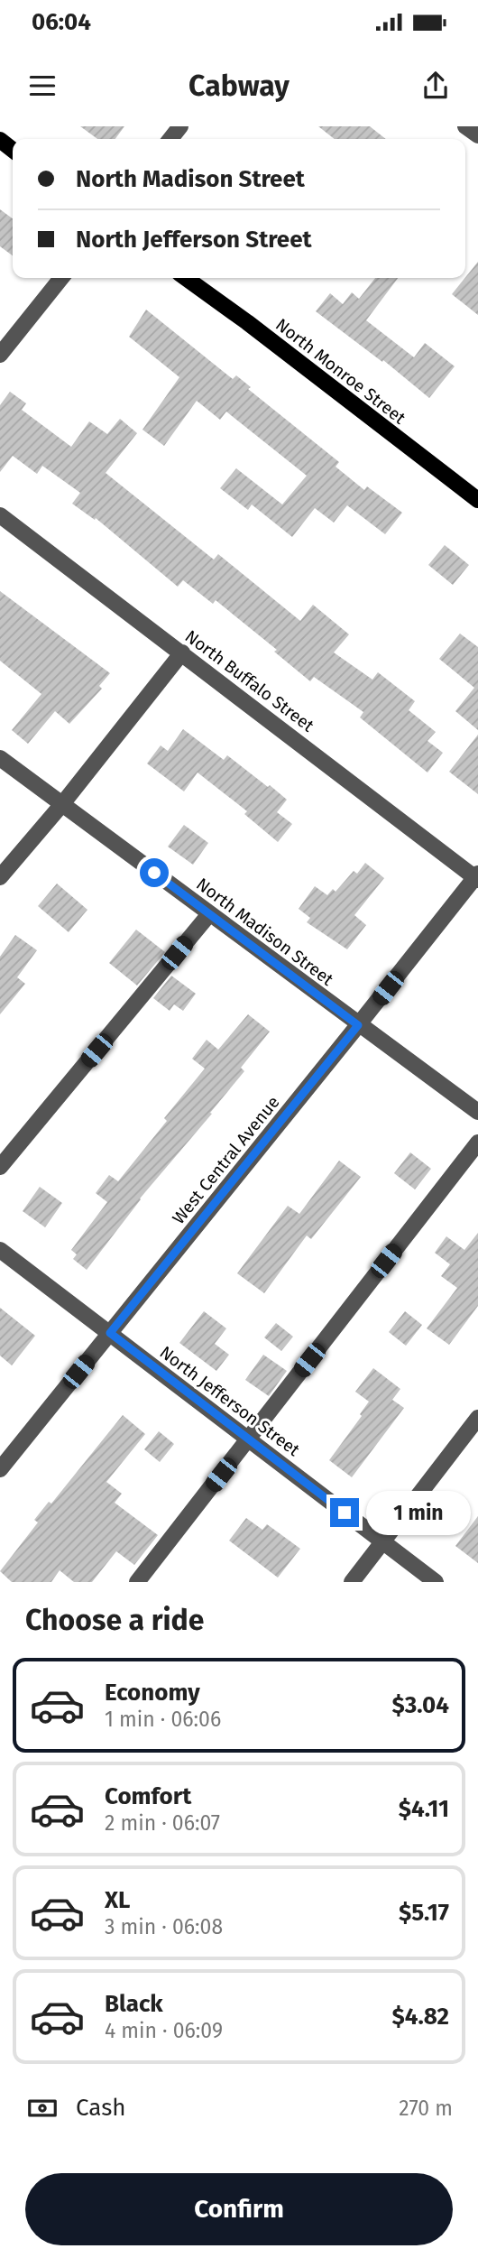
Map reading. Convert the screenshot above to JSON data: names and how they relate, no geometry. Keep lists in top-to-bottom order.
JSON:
{
  "streets": {
    "main road": ["North Monroe Street"],
    "street": [
      "North Buffalo Street",
      "North Madison Street",
      "West Central Avenue",
      "North Jefferson Street"
    ]
  },
  "crossings": [
    ["North Buffalo Street", "West Central Avenue"],
    ["North Madison Street", "West Central Avenue"],
    ["West Central Avenue", "North Jefferson Street"]
  ],
  "page": {
    "status": "06:04",
    "header": "Cabway",
    "banner": ["North Madison Street", "North Jefferson Street"],
    "bubble": "1 min",
    "heading": "Choose a ride",
    "list": [
      {
        "name": "Economy",
        "note": "1 min · 06:06",
        "value": "$3.04"
      },
      {
        "name": "Comfort",
        "note": "2 min · 06:07",
        "value": "$4.11"
      },
      {
        "name": "XL",
        "note": "3 min · 06:08",
        "value": "$5.17"
      },
      {
        "name": "Black",
        "note": "4 min · 06:09",
        "value": "$4.82"
      }
    ],
    "pay": ["Cash", "270 m"],
    "buttons": "Confirm"
  }
}
